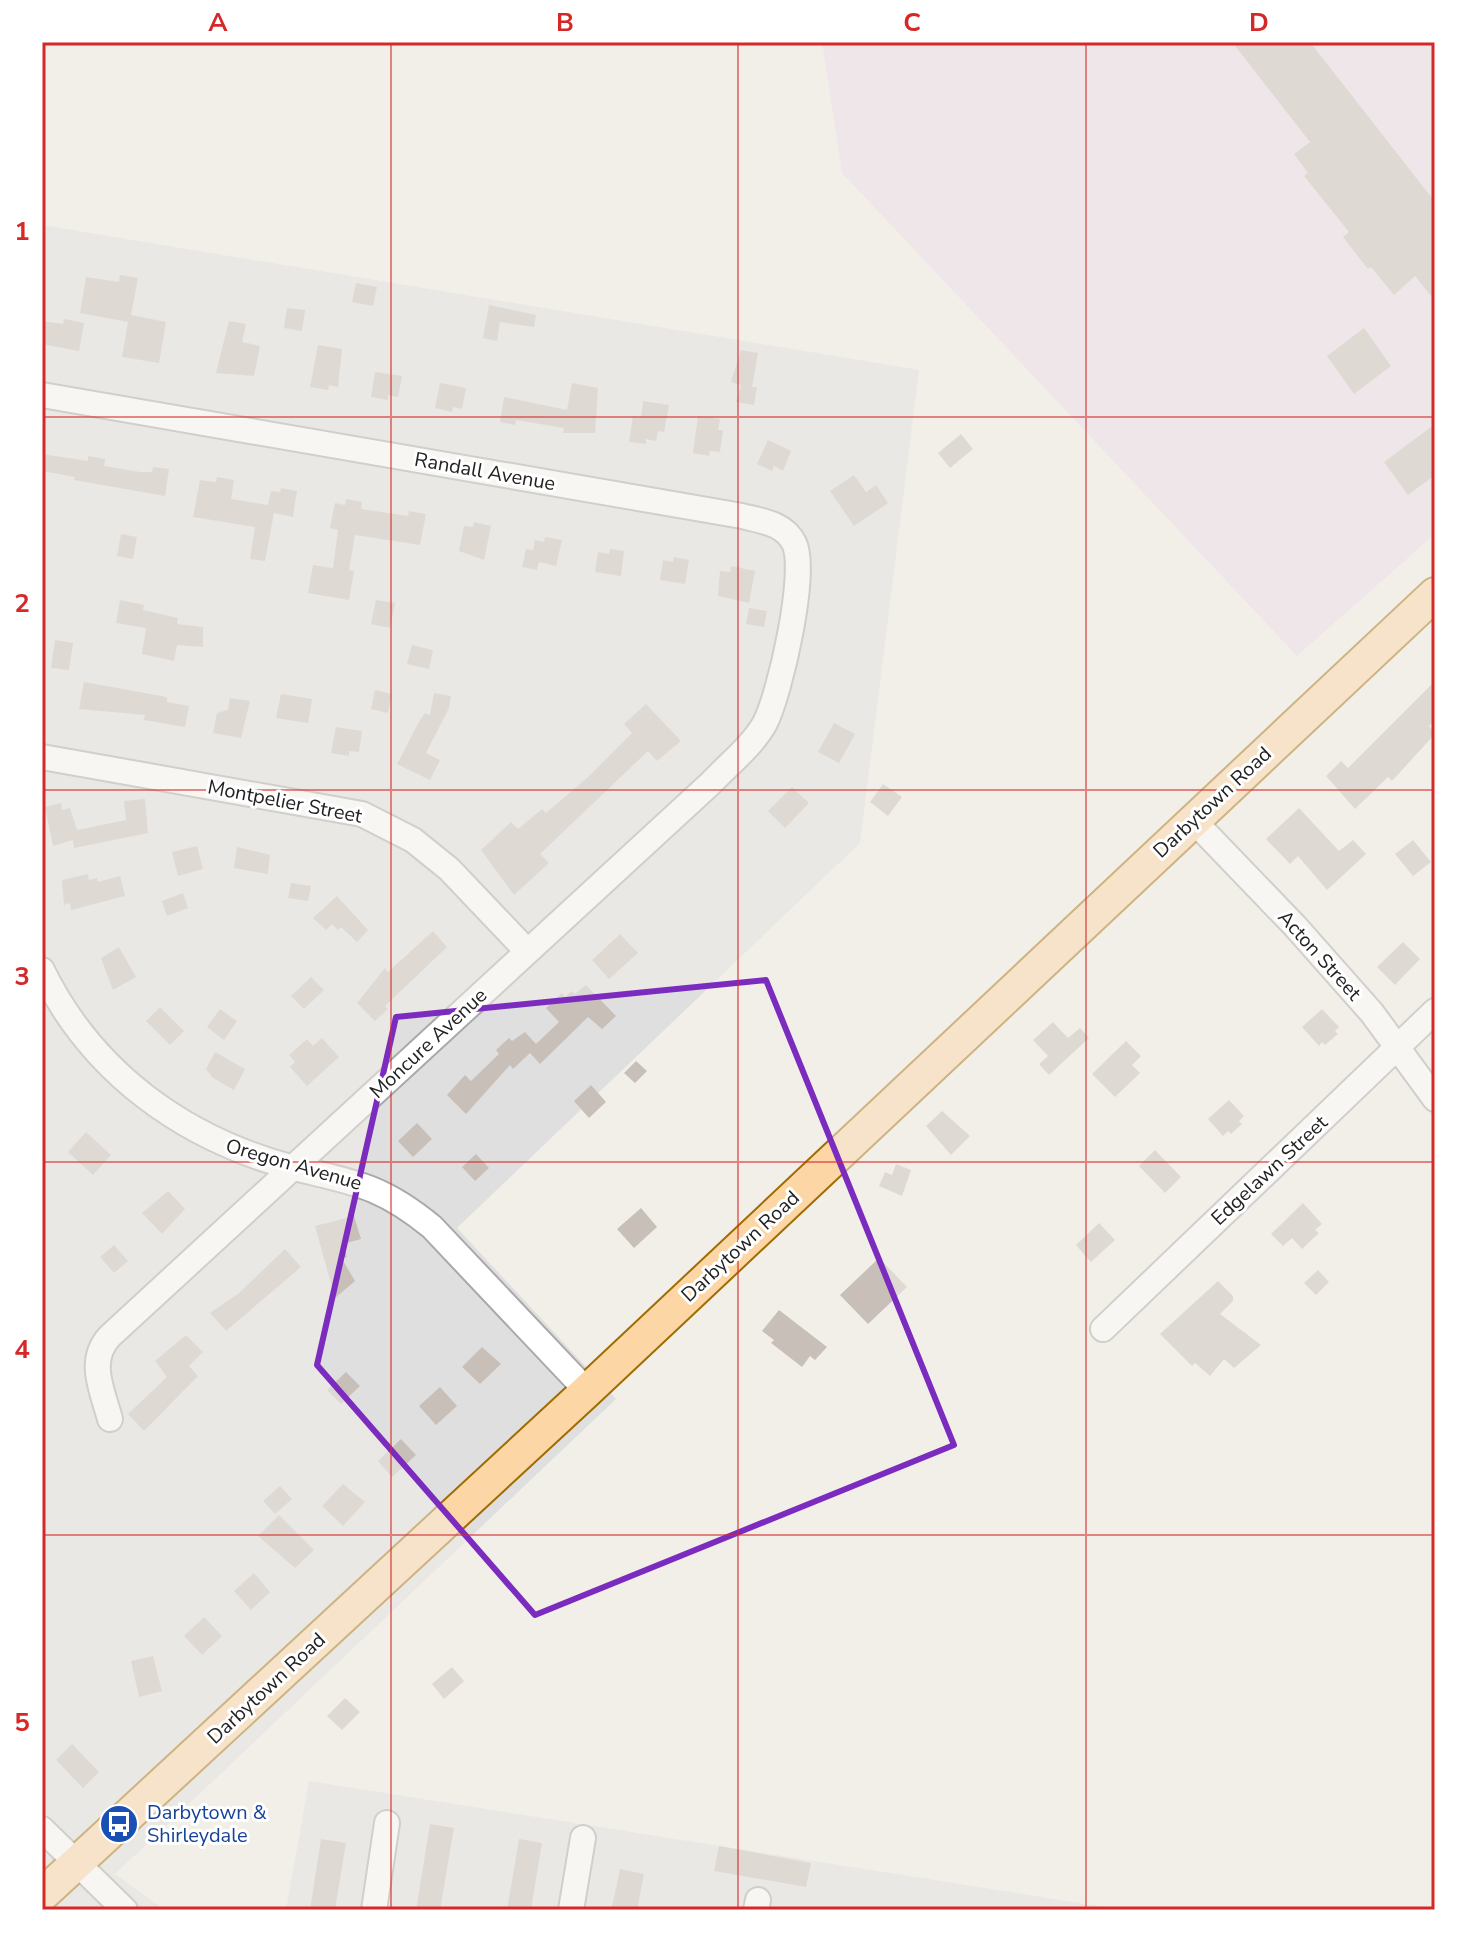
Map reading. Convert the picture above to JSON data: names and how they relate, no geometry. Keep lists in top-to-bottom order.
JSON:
{
  "streets": {
    "main road": ["Darbytown Road"],
    "street": [
      "Randall Avenue",
      "Montpelier Street",
      "Acton Street",
      "Moncure Avenue",
      "Oregon Avenue",
      "Edgelawn Street"
    ]
  },
  "crossings": [
    ["Randall Avenue", "Moncure Avenue"],
    ["Montpelier Street", "Moncure Avenue"],
    ["Darbytown Road", "Acton Street"],
    ["Darbytown Road", "Oregon Avenue"],
    ["Acton Street", "Edgelawn Street"],
    ["Moncure Avenue", "Oregon Avenue"]
  ],
  "places": {
    "bus stop": ["Darbytown & Shirleydale"]
  },
  "grid": {
    "columns": [
      "A",
      "B",
      "C",
      "D"
    ],
    "rows": [
      "1",
      "2",
      "3",
      "4",
      "5"
    ]
  }
}
